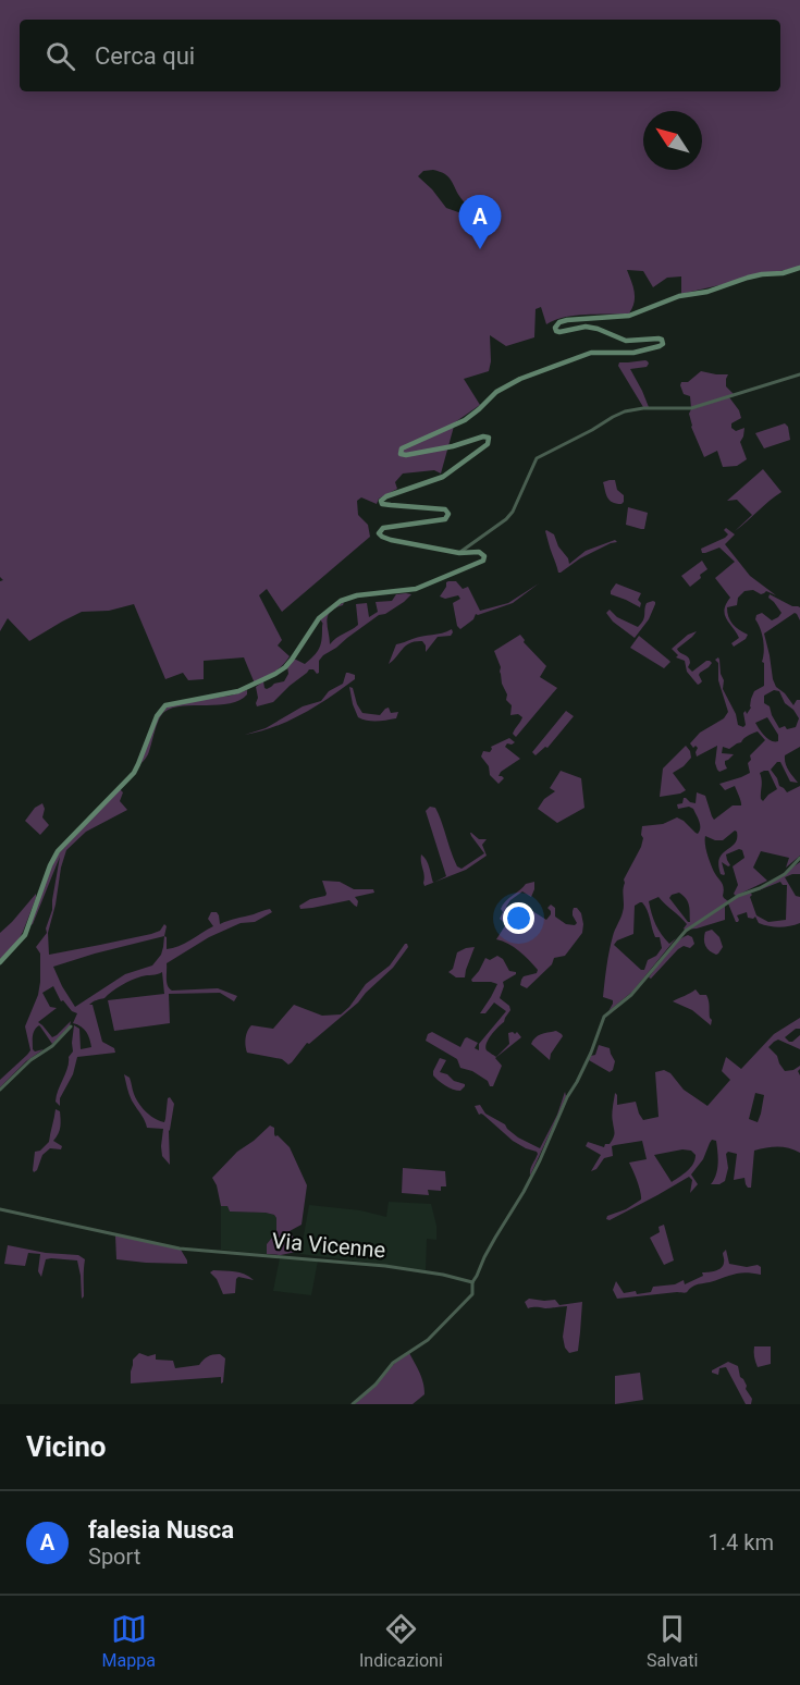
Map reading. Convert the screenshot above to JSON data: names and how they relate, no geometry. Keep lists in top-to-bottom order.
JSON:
{
  "streets": {
    "street": ["Via Vicenne"]
  },
  "north": "top left",
  "page": {
    "search": "Cerca qui",
    "pins": "A",
    "heading": "Vicino",
    "list": [
      {
        "mark": "A",
        "name": "falesia Nusca",
        "note": "Sport",
        "value": "1.4 km"
      }
    ],
    "nav": ["Mappa", "Indicazioni", "Salvati"]
  }
}
